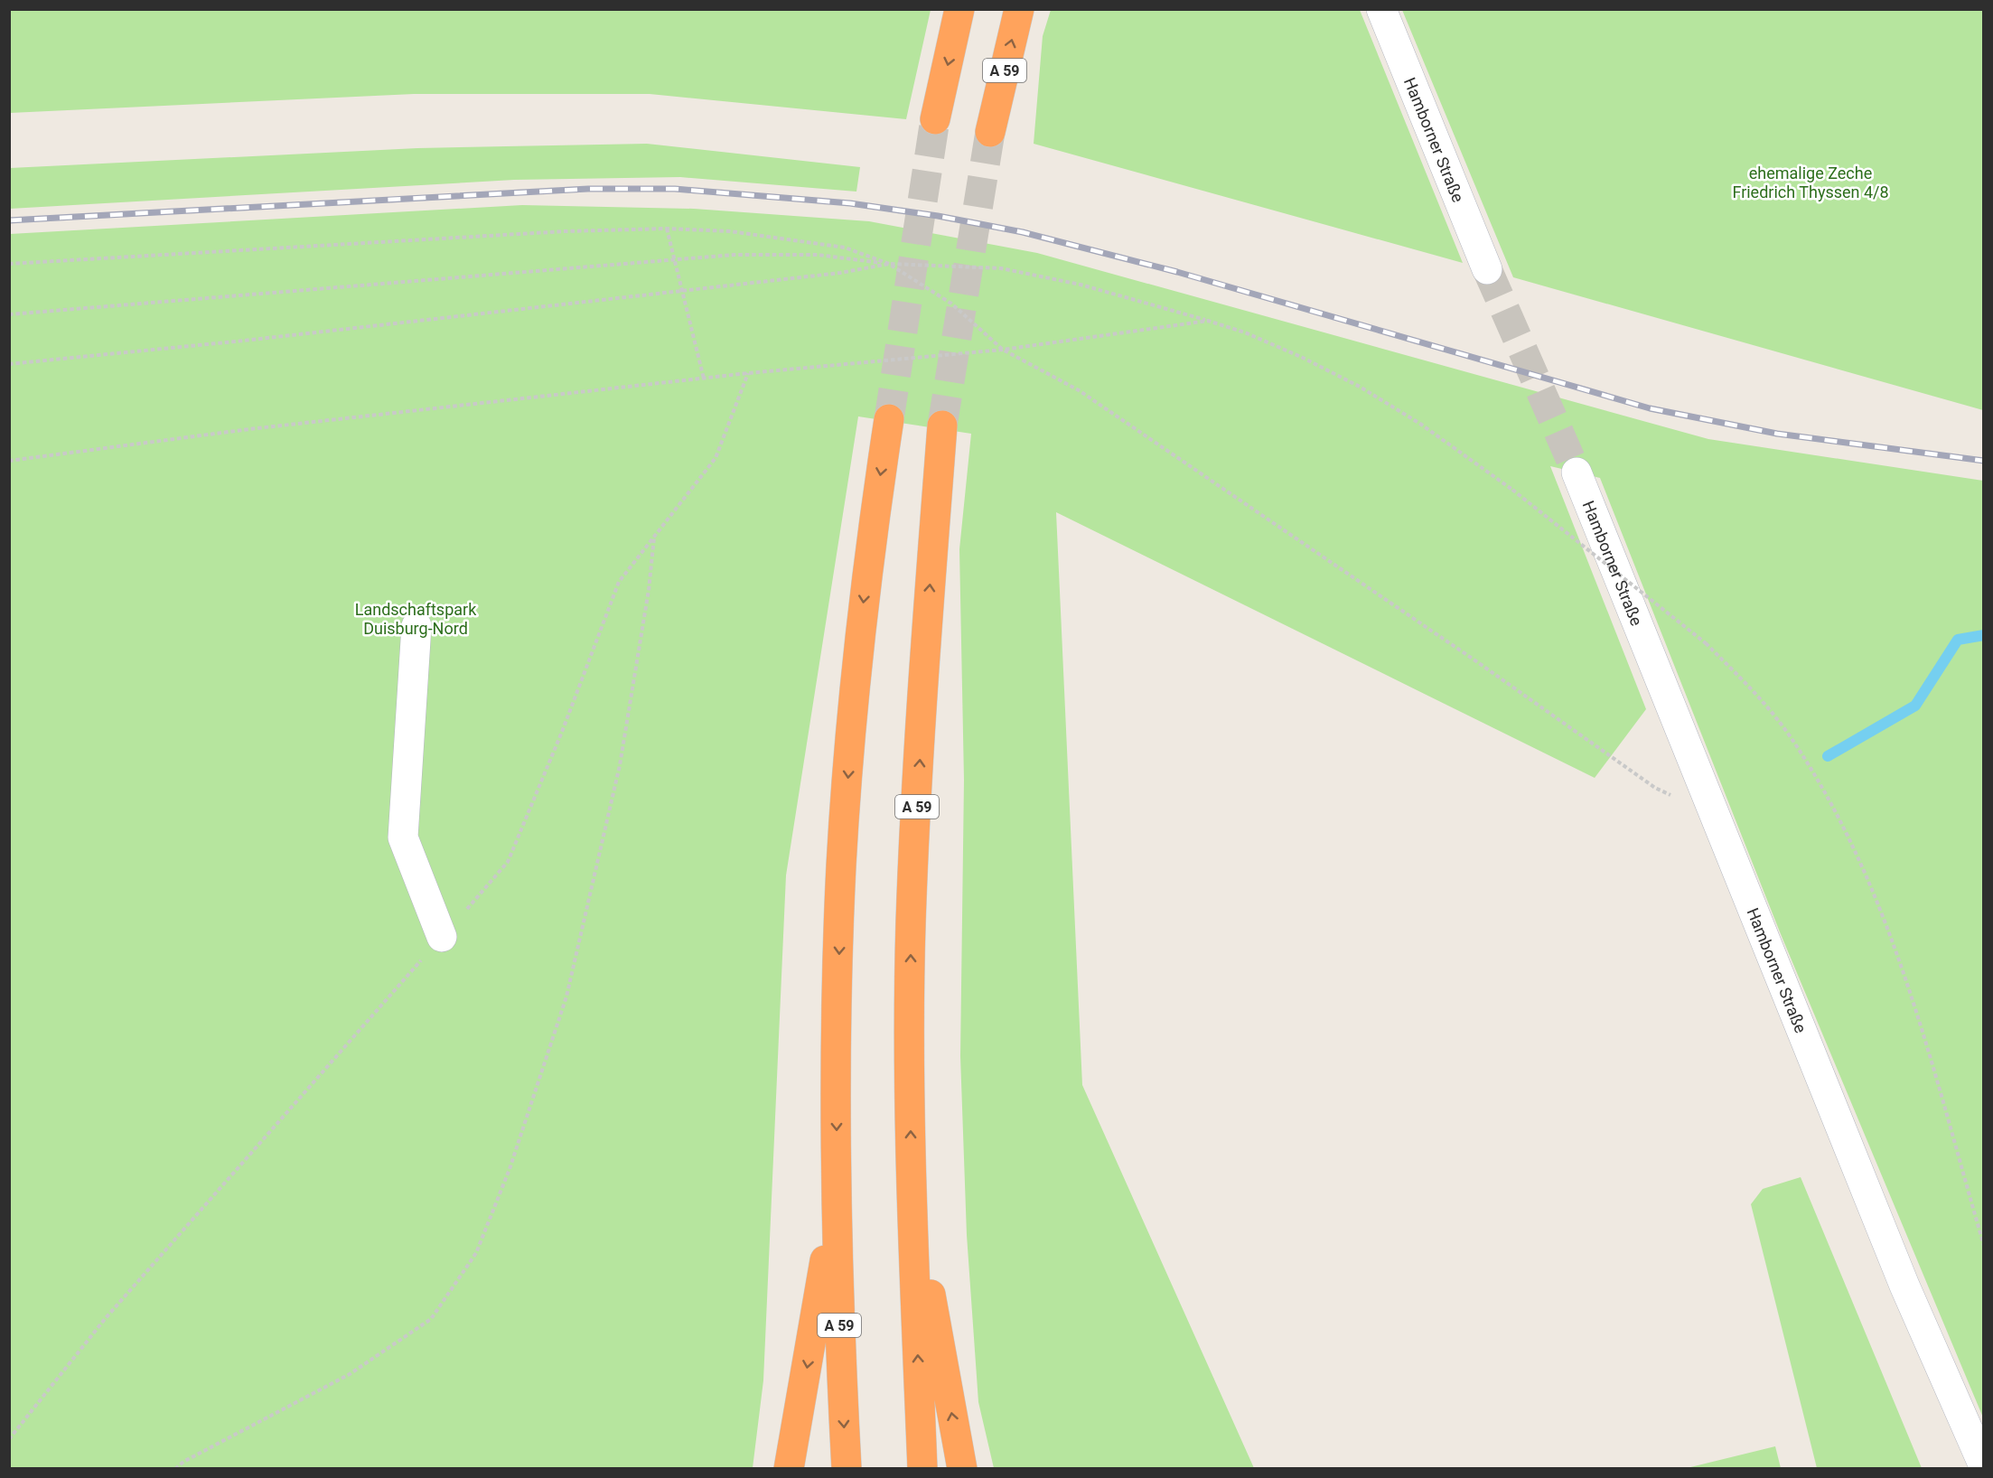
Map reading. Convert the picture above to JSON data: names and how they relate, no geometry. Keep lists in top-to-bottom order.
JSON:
{
  "streets": {
    "highway": ["A 59"],
    "street": ["Hamborner Straße"]
  },
  "parks": ["ehemalige Zeche Friedrich Thyssen 4/8", "Landschaftspark Duisburg-Nord"]
}
